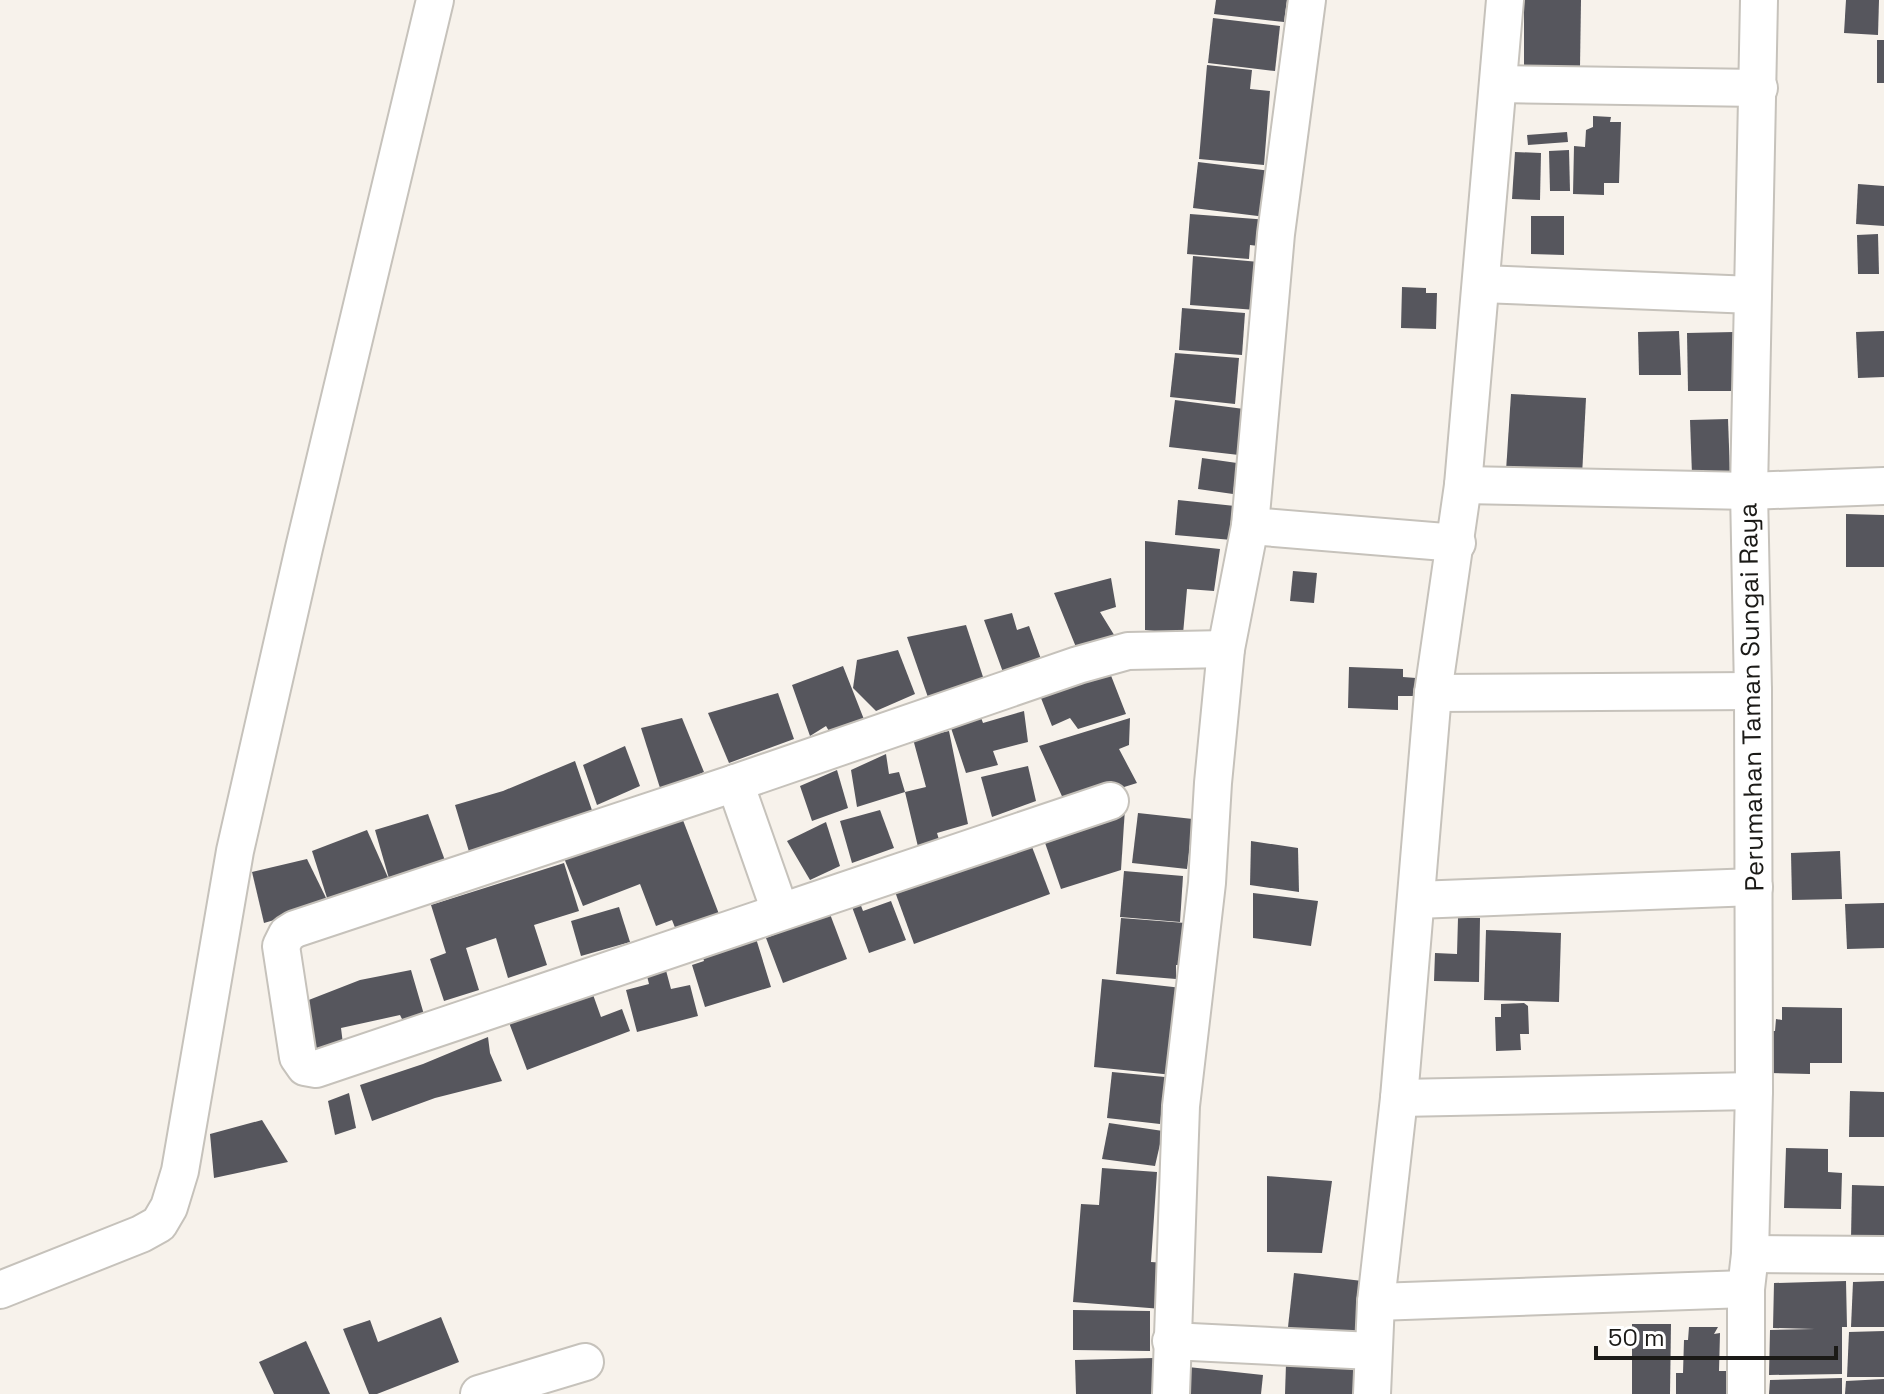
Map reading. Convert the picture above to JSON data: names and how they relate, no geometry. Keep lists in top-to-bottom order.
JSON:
{
  "streets": {
    "street": ["Perumahan Taman Sungai Raya"]
  },
  "scale_bar": "50 m"
}
